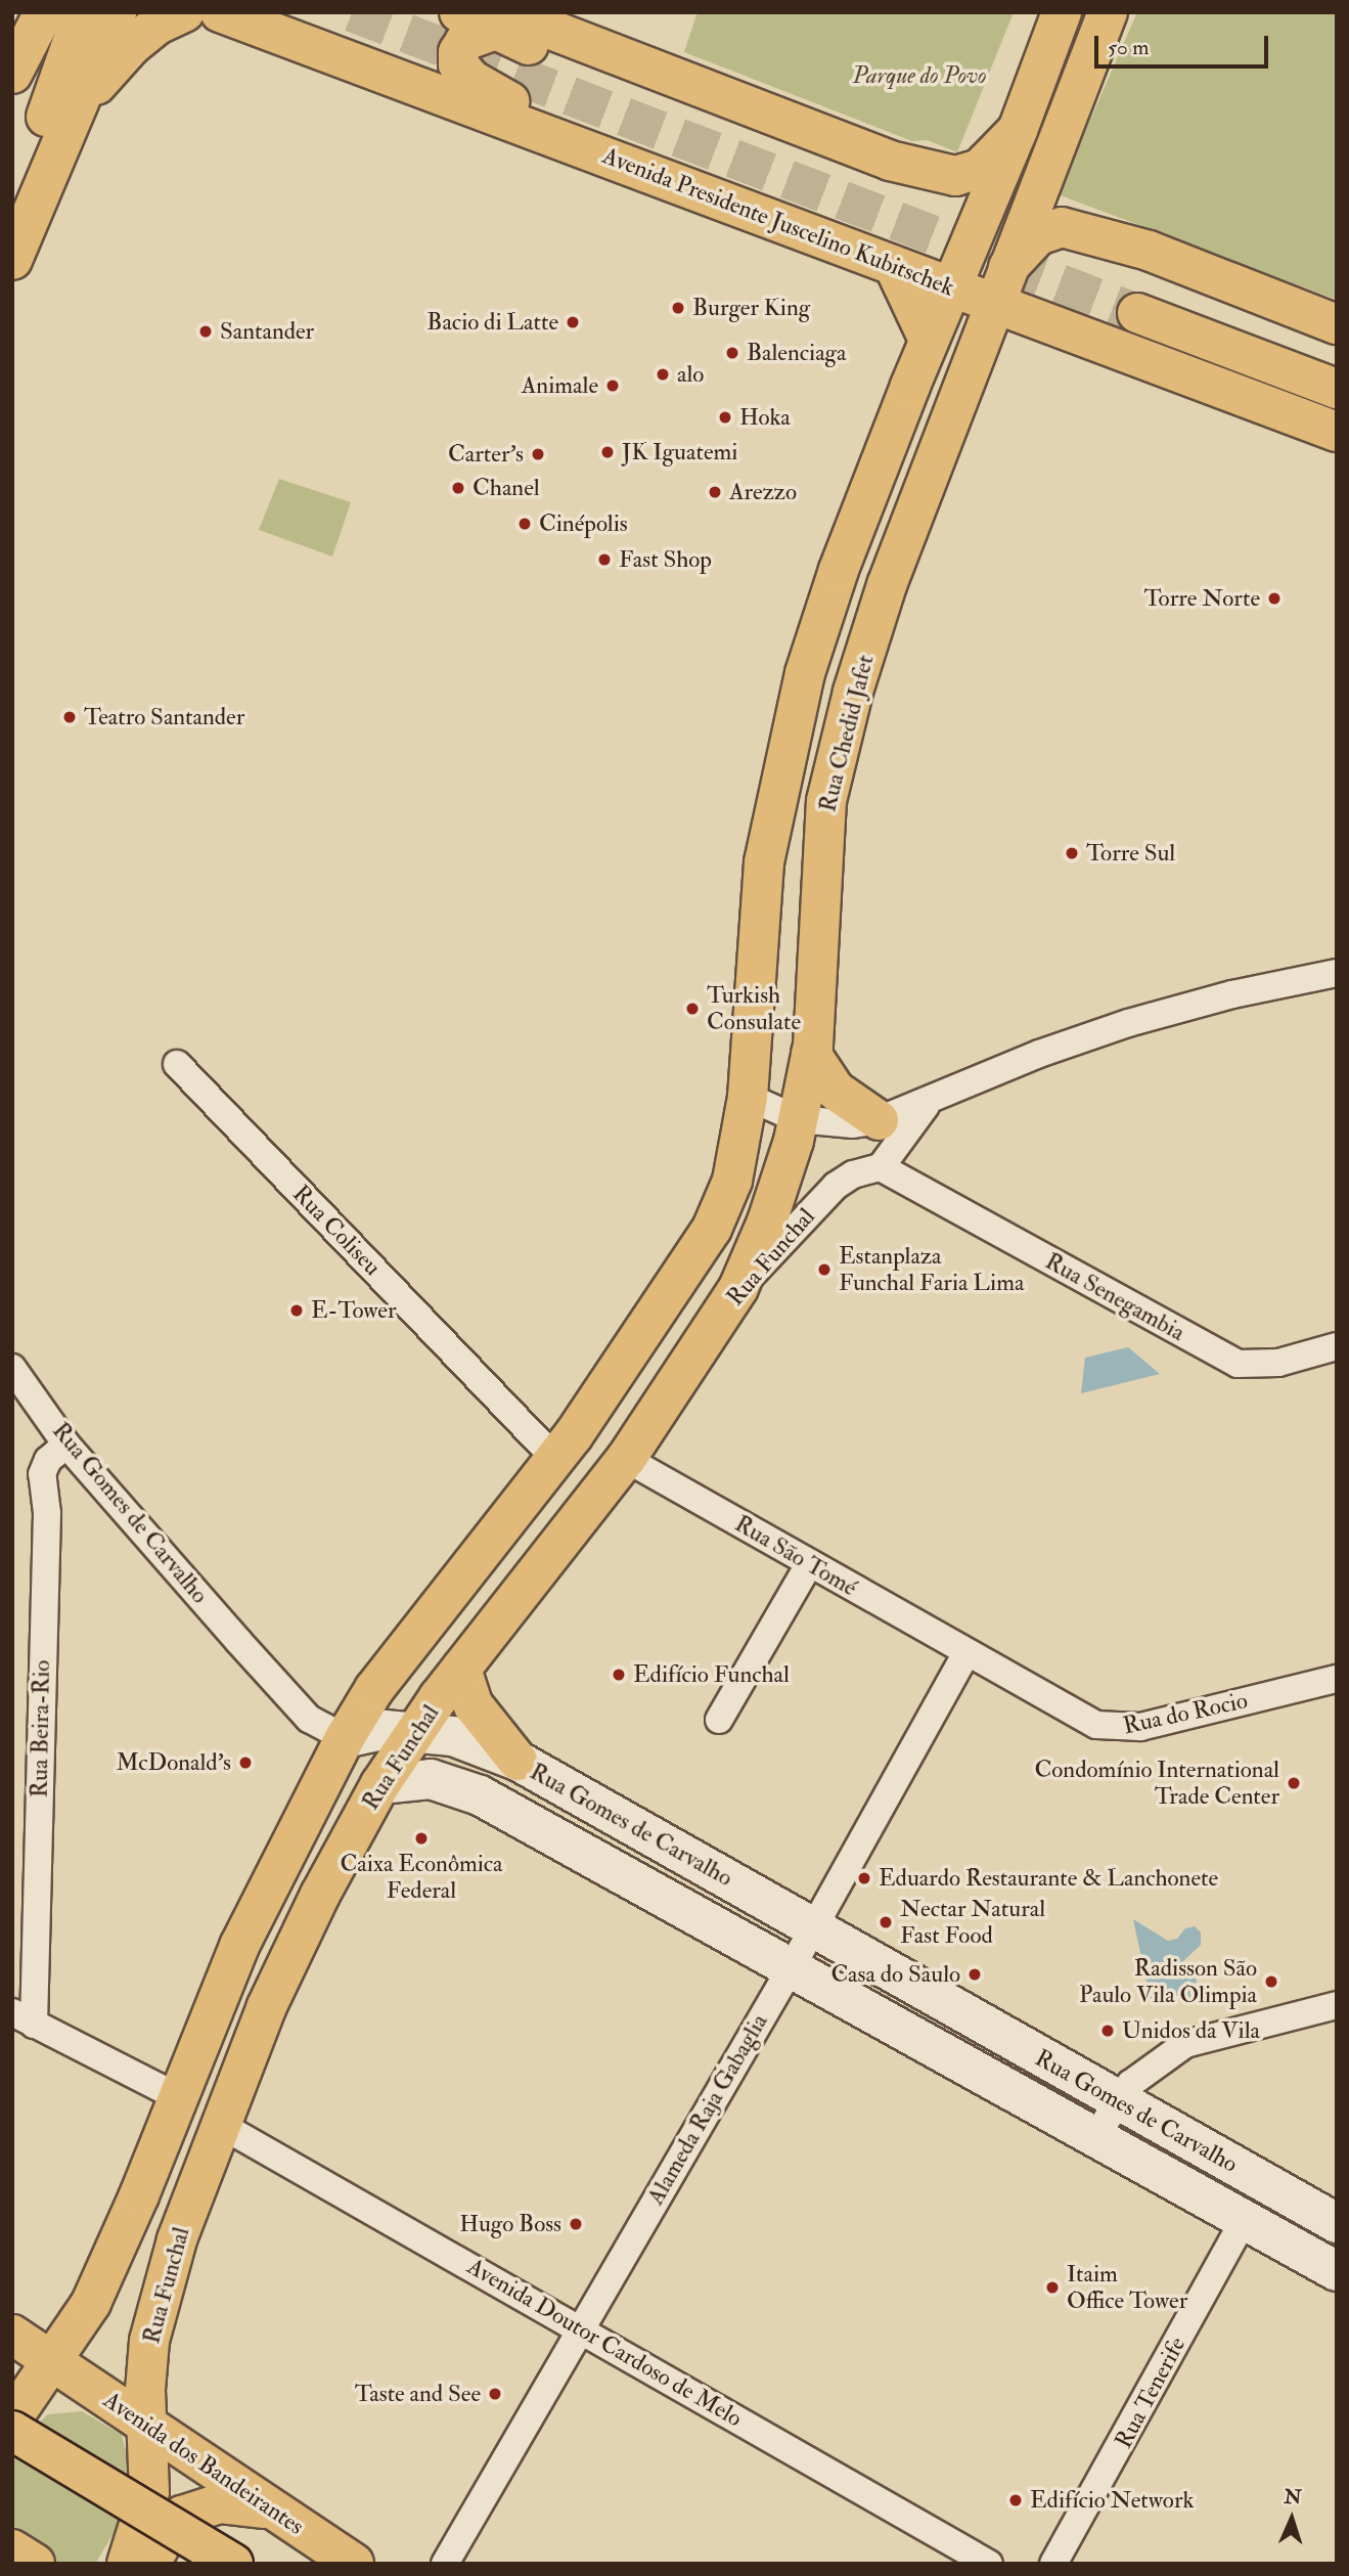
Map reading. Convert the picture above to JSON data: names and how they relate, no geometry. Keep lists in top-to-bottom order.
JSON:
{
  "streets": {
    "main road": [
      "Avenida Presidente Juscelino Kubitschek",
      "Rua Chedid Jafet",
      "Rua Funchal",
      "Avenida dos Bandeirantes"
    ],
    "street": [
      "Rua Coliseu",
      "Rua Senegambia",
      "Rua Gomes de Carvalho",
      "Rua São Tomé",
      "Rua do Rocio",
      "Rua Beira-Rio",
      "Alameda Raja Gabaglia",
      "Avenida Doutor Cardoso de Melo",
      "Rua Tenerife"
    ]
  },
  "crossings": [
    ["Avenida Presidente Juscelino Kubitschek", "Rua Chedid Jafet"],
    ["Rua Chedid Jafet", "Rua Funchal"],
    ["Rua Funchal", "Rua Senegambia"],
    ["Rua Funchal", "Rua Gomes de Carvalho"],
    ["Rua Funchal", "Rua São Tomé"],
    ["Rua Funchal", "Avenida Doutor Cardoso de Melo"],
    ["Rua Funchal", "Avenida dos Bandeirantes"],
    ["Rua Gomes de Carvalho", "Rua Beira-Rio"],
    ["Rua Gomes de Carvalho", "Alameda Raja Gabaglia"],
    ["Rua Gomes de Carvalho", "Rua Tenerife"],
    ["Rua São Tomé", "Rua do Rocio"],
    ["Rua São Tomé", "Alameda Raja Gabaglia"],
    ["Rua do Rocio", "Alameda Raja Gabaglia"],
    ["Alameda Raja Gabaglia", "Avenida Doutor Cardoso de Melo"]
  ],
  "parks": ["Parque do Povo"],
  "places": [
    "Burger King",
    "Bacio di Latte",
    "Santander",
    "Balenciaga",
    "alo",
    "Animale",
    "Hoka",
    "JK Iguatemi",
    "Carter's",
    "Chanel",
    "Arezzo",
    "Cinépolis",
    "Fast Shop",
    "Torre Norte",
    "Teatro Santander",
    "Torre Sul",
    "Turkish Consulate",
    "Estanplaza Funchal Faria Lima",
    "E-Tower",
    "Edifício Funchal",
    "McDonald's",
    "Condomínio International Trade Center",
    "Caixa Econômica Federal",
    "Eduardo Restaurante & Lanchonete",
    "Nectar Natural Fast Food",
    "Casa do Saulo",
    "Radisson São Paulo Vila Olimpia",
    "Unidos da Vila",
    "Hugo Boss",
    "Itaim Office Tower",
    "Taste and See",
    "Edifício Network"
  ],
  "scale_bar": "50 m",
  "north": "top"
}
